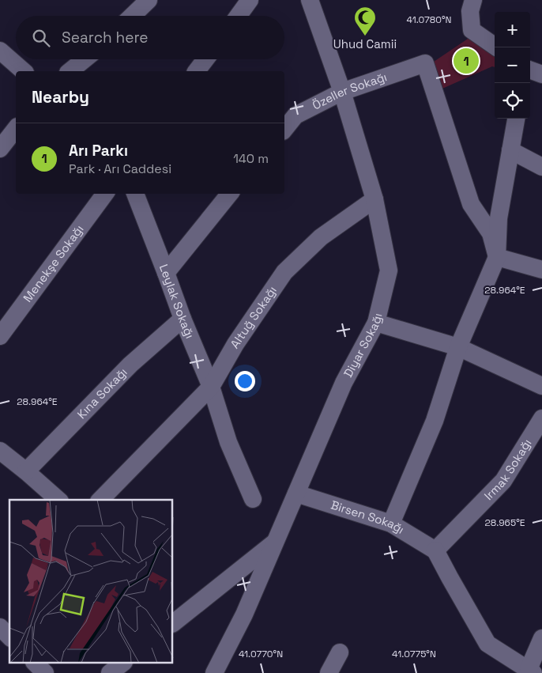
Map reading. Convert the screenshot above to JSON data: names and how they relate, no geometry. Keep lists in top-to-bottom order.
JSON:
{
  "streets": {
    "street": [
      "Özeller Sokağı",
      "Menekşe Sokağı",
      "Leylak Sokağı",
      "Altuğ Sokağı",
      "Diyar Sokağı",
      "Kına Sokağı",
      "Irmak Sokağı",
      "Birsen Sokağı"
    ]
  },
  "crossings": [
    ["Özeller Sokağı", "Diyar Sokağı"],
    ["Leylak Sokağı", "Altuğ Sokağı"],
    ["Leylak Sokağı", "Kına Sokağı"],
    ["Altuğ Sokağı", "Diyar Sokağı"],
    ["Diyar Sokağı", "Birsen Sokağı"],
    ["Irmak Sokağı", "Birsen Sokağı"]
  ],
  "places": {
    "mosque": ["Uhud Camii"]
  },
  "page": {
    "map_buttons": ["+", "−"],
    "search": "Search here",
    "pins": "1",
    "heading": "Nearby",
    "list": [
      {
        "mark": "1",
        "name": "Arı Parkı",
        "note": "Park · Arı Caddesi",
        "value": "140 m"
      }
    ]
  },
  "coordinates": [
    "41.0780°N",
    "28.964°E",
    "28.965°E",
    "41.0770°N",
    "41.0775°N"
  ]
}
